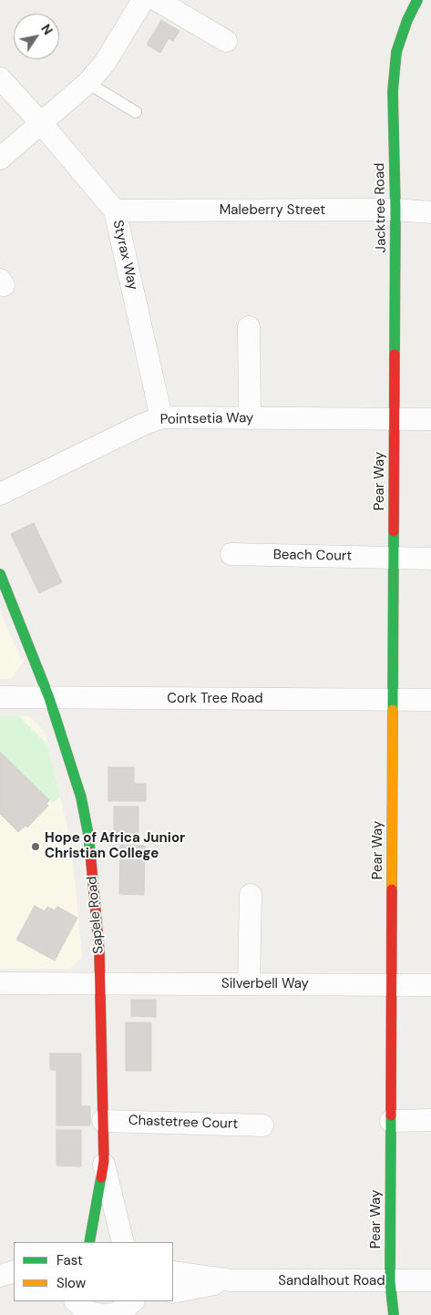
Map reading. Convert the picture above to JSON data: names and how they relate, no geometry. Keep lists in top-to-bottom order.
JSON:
{
  "streets": {
    "street": [
      "Jacktree Road",
      "Maleberry Street",
      "Styrax Way",
      "Pointsetia Way",
      "Pear Way",
      "Beach Court",
      "Cork Tree Road",
      "Sapele Road",
      "Silverbell Way",
      "Chastetree Court",
      "Sandalhout Road"
    ]
  },
  "crossings": [
    ["Jacktree Road", "Maleberry Street"],
    ["Jacktree Road", "Pointsetia Way"],
    ["Jacktree Road", "Pear Way"],
    ["Maleberry Street", "Styrax Way"],
    ["Styrax Way", "Pointsetia Way"],
    ["Pointsetia Way", "Pear Way"],
    ["Pear Way", "Beach Court"],
    ["Pear Way", "Cork Tree Road"],
    ["Pear Way", "Silverbell Way"],
    ["Pear Way", "Sandalhout Road"],
    ["Cork Tree Road", "Sapele Road"],
    ["Sapele Road", "Silverbell Way"],
    ["Sapele Road", "Chastetree Court"]
  ],
  "places": ["Hope of Africa Junior Christian College"],
  "legend": ["Fast", "Slow"],
  "north": "top right"
}
